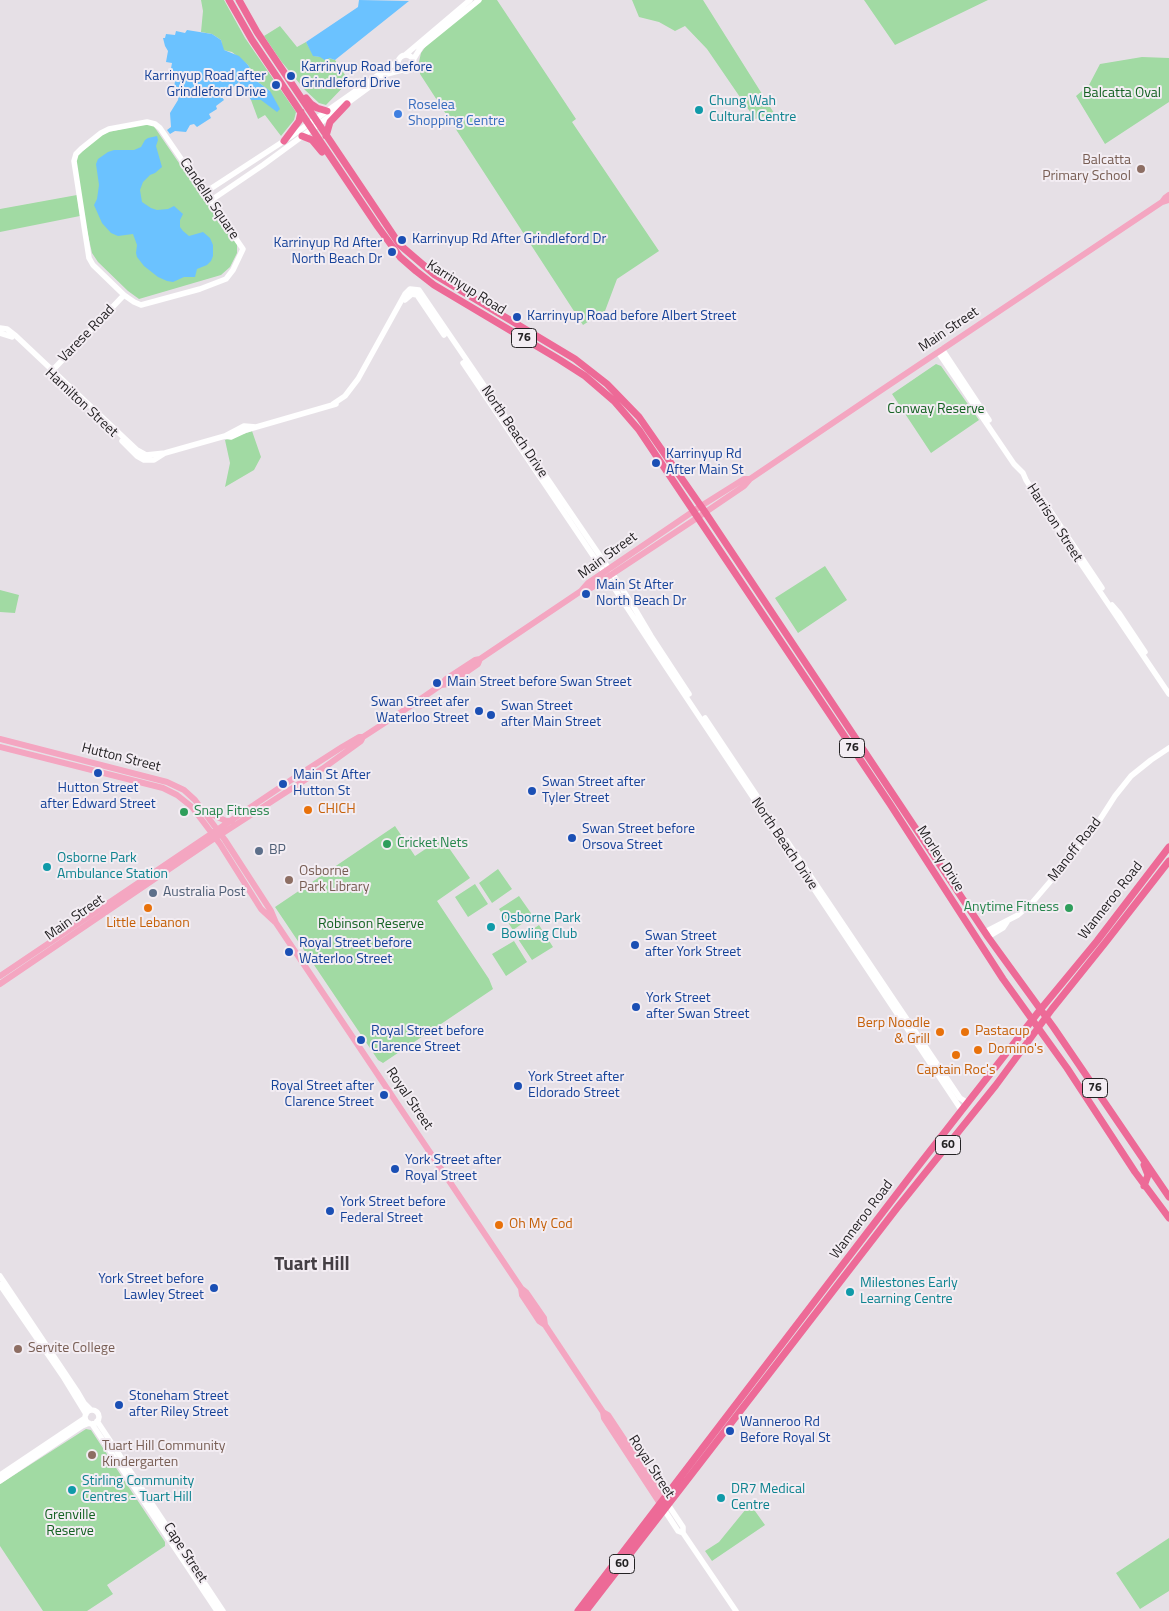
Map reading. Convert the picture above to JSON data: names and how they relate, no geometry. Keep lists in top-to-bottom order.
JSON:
{
  "streets": {
    "highway": [
      "Karrinyup Road",
      "76",
      "Morley Drive",
      "Wanneroo Road",
      "60"
    ],
    "main road": ["Main Street", "Hutton Street", "Royal Street"],
    "street": [
      "Candella Square",
      "Varese Road",
      "Hamilton Street",
      "North Beach Drive",
      "Harrison Street",
      "Manoff Road",
      "Cape Street"
    ]
  },
  "crossings": [
    ["Candella Square", "Varese Road"],
    ["Karrinyup Road", "Main Street"],
    ["Karrinyup Road", "Morley Drive"],
    ["Main Street", "North Beach Drive"],
    ["Main Street", "Harrison Street"],
    ["Main Street", "Hutton Street"],
    ["Main Street", "Morley Drive"],
    ["Main Street", "Royal Street"],
    ["Varese Road", "Hamilton Street"],
    ["Hamilton Street", "North Beach Drive"],
    ["North Beach Drive", "Wanneroo Road"],
    ["Hutton Street", "Royal Street"],
    ["Manoff Road", "Morley Drive"],
    ["Morley Drive", "Wanneroo Road"],
    ["Wanneroo Road", "Royal Street"]
  ],
  "districts": ["Tuart Hill"],
  "parks": [
    "Balcatta Oval",
    "Conway Reserve",
    "Robinson Reserve",
    "Grenville Reserve"
  ],
  "places": [
    "Karrinyup Road before Grindleford Drive",
    "Karrinyup Road after Grindleford Drive",
    "Chung Wah Cultural Centre",
    "Roselea Shopping Centre",
    "Balcatta Primary School",
    "Karrinyup Rd After Grindleford Dr",
    "Karrinyup Rd After North Beach Dr",
    "Karrinyup Road before Albert Street",
    "Karrinyup Rd After Main St",
    "Main St After North Beach Dr",
    "Main Street before Swan Street",
    "Swan Street afer Waterloo Street",
    "Swan Street after Main Street",
    "Hutton Street after Edward Street",
    "Main St After Hutton St",
    "Swan Street after Tyler Street",
    "CHICH",
    "Snap Fitness",
    "Swan Street before Orsova Street",
    "Cricket Nets",
    "BP",
    "Osborne Park Ambulance Station",
    "Osborne Park Library",
    "Australia Post",
    "Little Lebanon",
    "Anytime Fitness",
    "Osborne Park Bowling Club",
    "Swan Street after York Street",
    "Royal Street before Waterloo Street",
    "York Street after Swan Street",
    "Berp Noodle & Grill",
    "Pastacup",
    "Royal Street before Clarence Street",
    "Domino's",
    "Captain Roc's",
    "York Street after Eldorado Street",
    "Royal Street after Clarence Street",
    "York Street after Royal Street",
    "York Street before Federal Street",
    "Oh My Cod",
    "York Street before Lawley Street",
    "Milestones Early Learning Centre",
    "Servite College",
    "Stoneham Street after Riley Street",
    "Wanneroo Rd Before Royal St",
    "Tuart Hill Community Kindergarten",
    "Stirling Community Centres - Tuart Hill",
    "DR7 Medical Centre"
  ]
}
